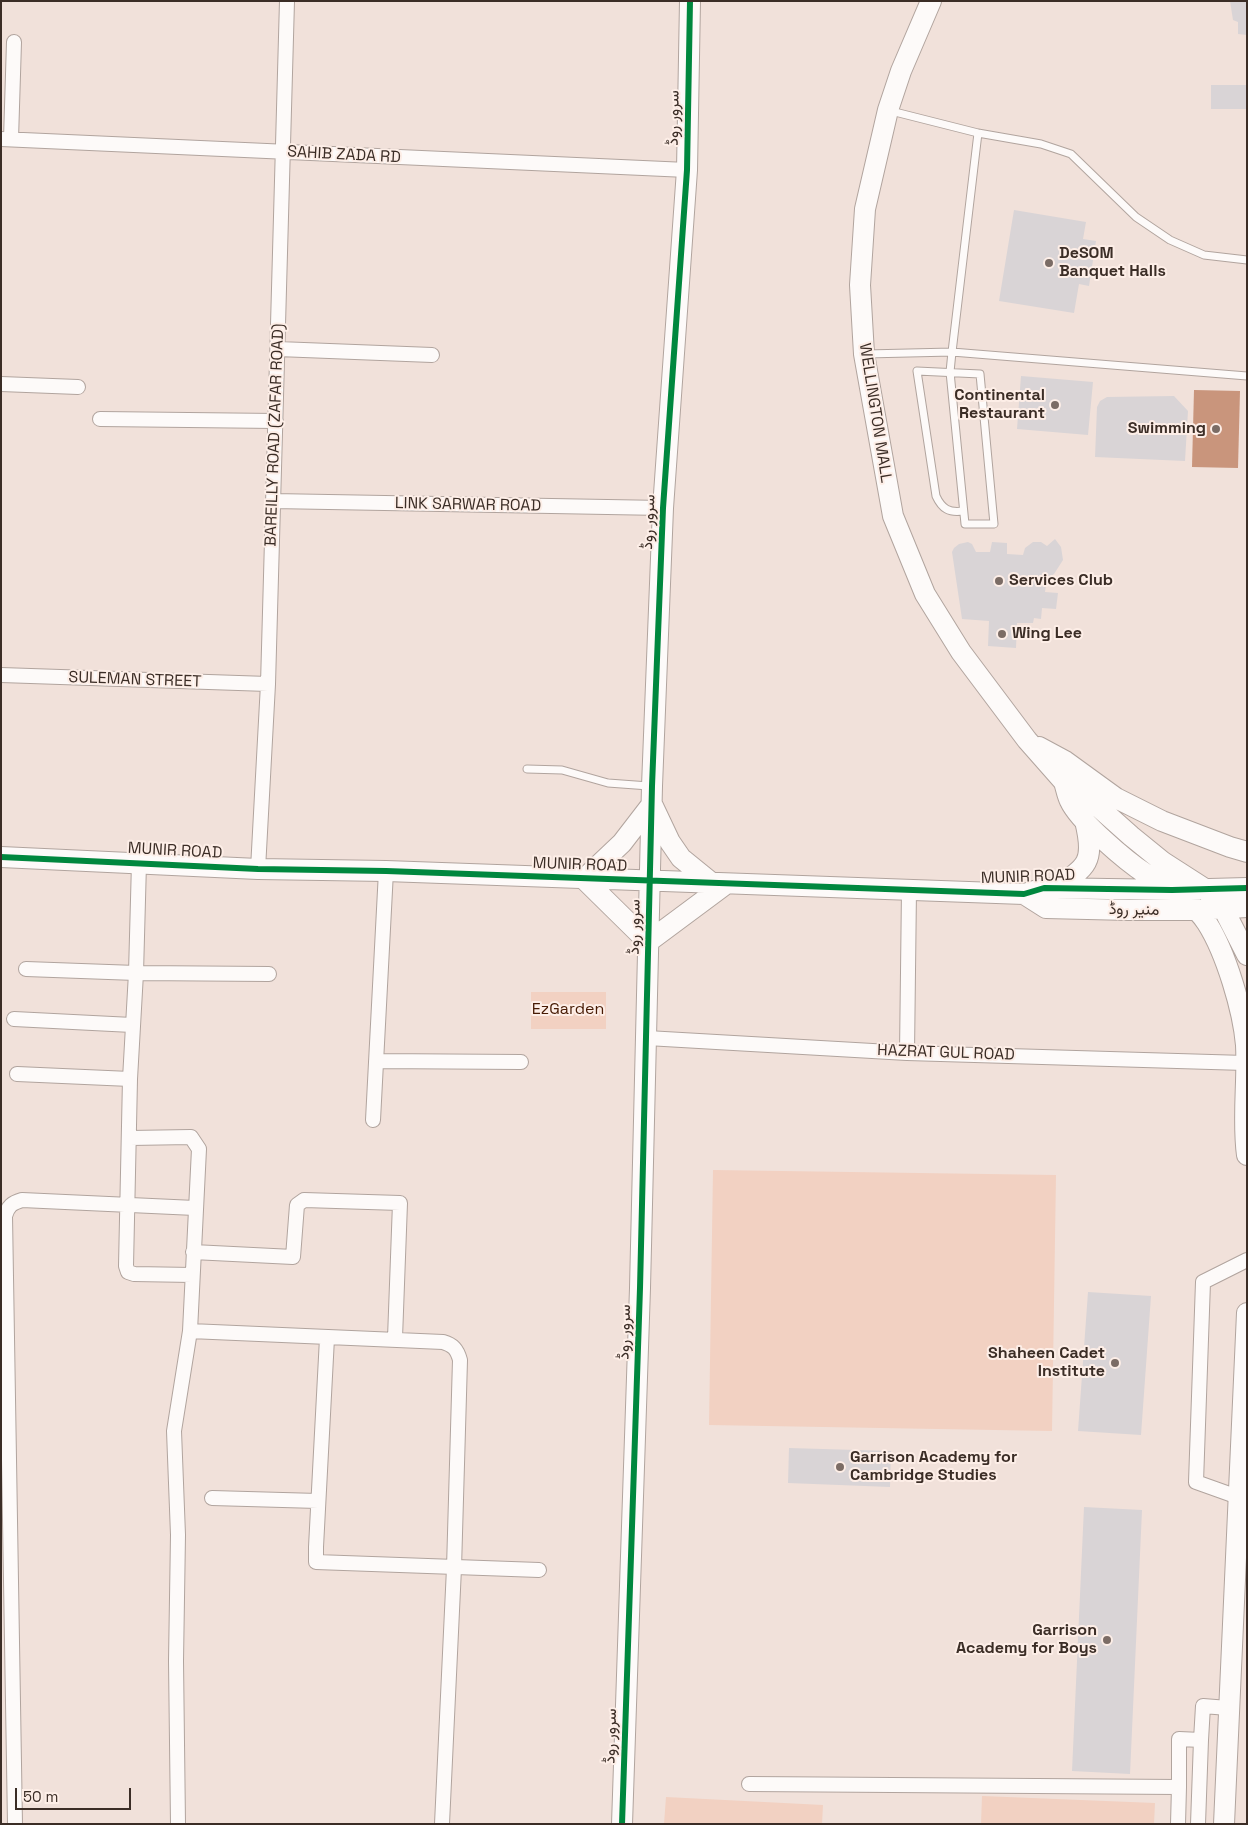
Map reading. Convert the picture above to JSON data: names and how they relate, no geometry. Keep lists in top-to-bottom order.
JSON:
{
  "streets": {
    "street": [
      "سرور روڈ",
      "SAHIB ZADA RD",
      "WELLINGTON MALL",
      "BAREILLY ROAD (ZAFAR ROAD)",
      "LINK SARWAR ROAD",
      "SULEMAN STREET",
      "MUNIR ROAD",
      "منیر روڈ",
      "HAZRAT GUL ROAD"
    ]
  },
  "crossings": [
    ["سرور روڈ", "SAHIB ZADA RD"],
    ["سرور روڈ", "LINK SARWAR ROAD"],
    ["سرور روڈ", "MUNIR ROAD"],
    ["سرور روڈ", "HAZRAT GUL ROAD"],
    ["SAHIB ZADA RD", "BAREILLY ROAD (ZAFAR ROAD)"],
    ["WELLINGTON MALL", "MUNIR ROAD"],
    ["WELLINGTON MALL", "منیر روڈ"],
    ["WELLINGTON MALL", "HAZRAT GUL ROAD"],
    ["BAREILLY ROAD (ZAFAR ROAD)", "LINK SARWAR ROAD"],
    ["BAREILLY ROAD (ZAFAR ROAD)", "SULEMAN STREET"],
    ["BAREILLY ROAD (ZAFAR ROAD)", "MUNIR ROAD"],
    ["MUNIR ROAD", "منیر روڈ"]
  ],
  "parks": ["EzGarden"],
  "places": [
    "DeSOM Banquet Halls",
    "Continental Restaurant",
    "Swimming",
    "Services Club",
    "Wing Lee",
    "Shaheen Cadet Institute",
    "Garrison Academy for Cambridge Studies",
    "Garrison Academy for Boys"
  ],
  "scale_bar": "50 m"
}
